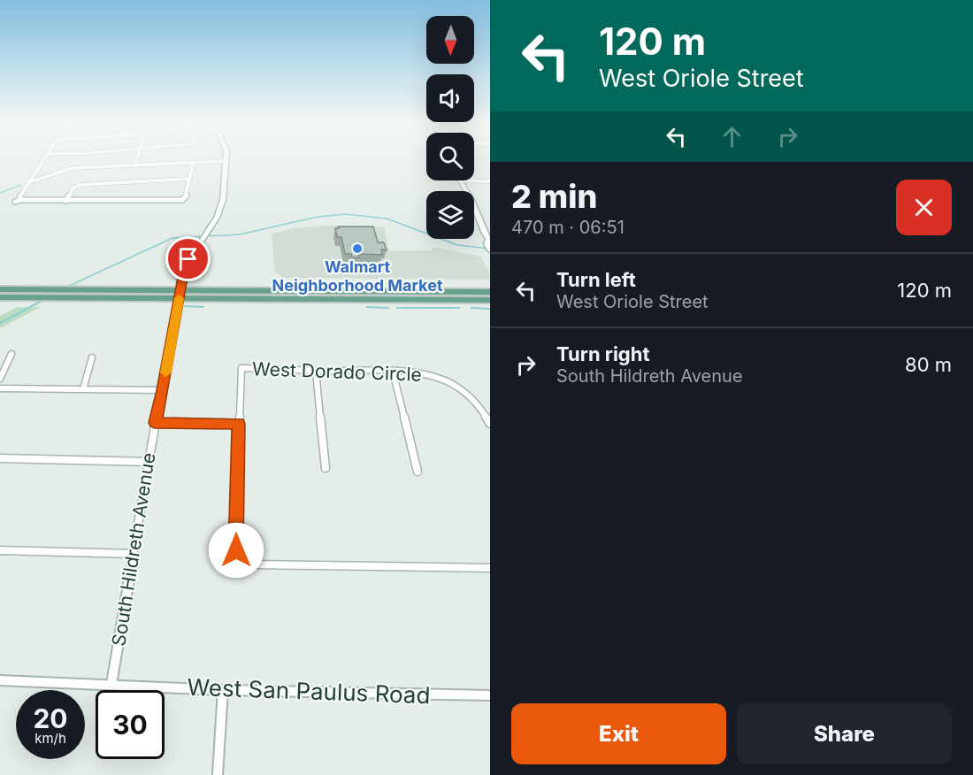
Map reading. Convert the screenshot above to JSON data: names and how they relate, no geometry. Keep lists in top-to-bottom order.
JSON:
{
  "streets": {
    "street": ["West Dorado Circle", "South Hildreth Avenue", "West San Paulus Road"]
  },
  "crossings": [
    ["South Hildreth Avenue", "West San Paulus Road"]
  ],
  "places": ["Walmart Neighborhood Market"],
  "north": "bottom",
  "page": {
    "turn": ["120 m", "West Oriole Street"],
    "heading": ["2 min", "470 m · 06:51"],
    "list": [
      {
        "name": "Turn left",
        "note": "West Oriole Street",
        "value": "120 m"
      },
      {
        "name": "Turn right",
        "note": "South Hildreth Avenue",
        "value": "80 m"
      }
    ],
    "speed": "20 km/h",
    "limit": "30",
    "buttons": ["Exit", "Share"]
  }
}
